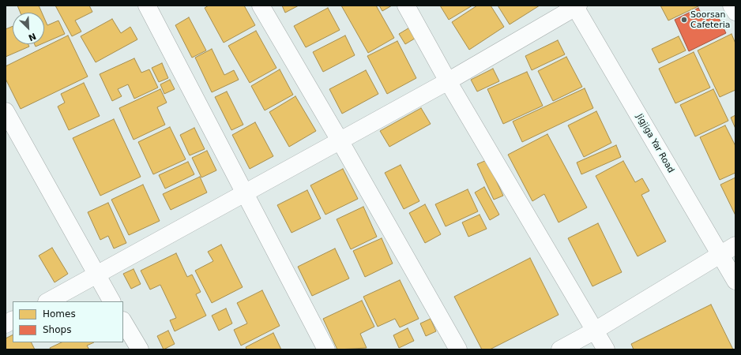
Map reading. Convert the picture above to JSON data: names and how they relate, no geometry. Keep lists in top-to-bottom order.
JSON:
{
  "streets": {
    "street": ["Jigjiga Yar Road"]
  },
  "places": ["Soorsan Cafeteria"],
  "legend": ["Homes", "Shops"],
  "north": "bottom right"
}
